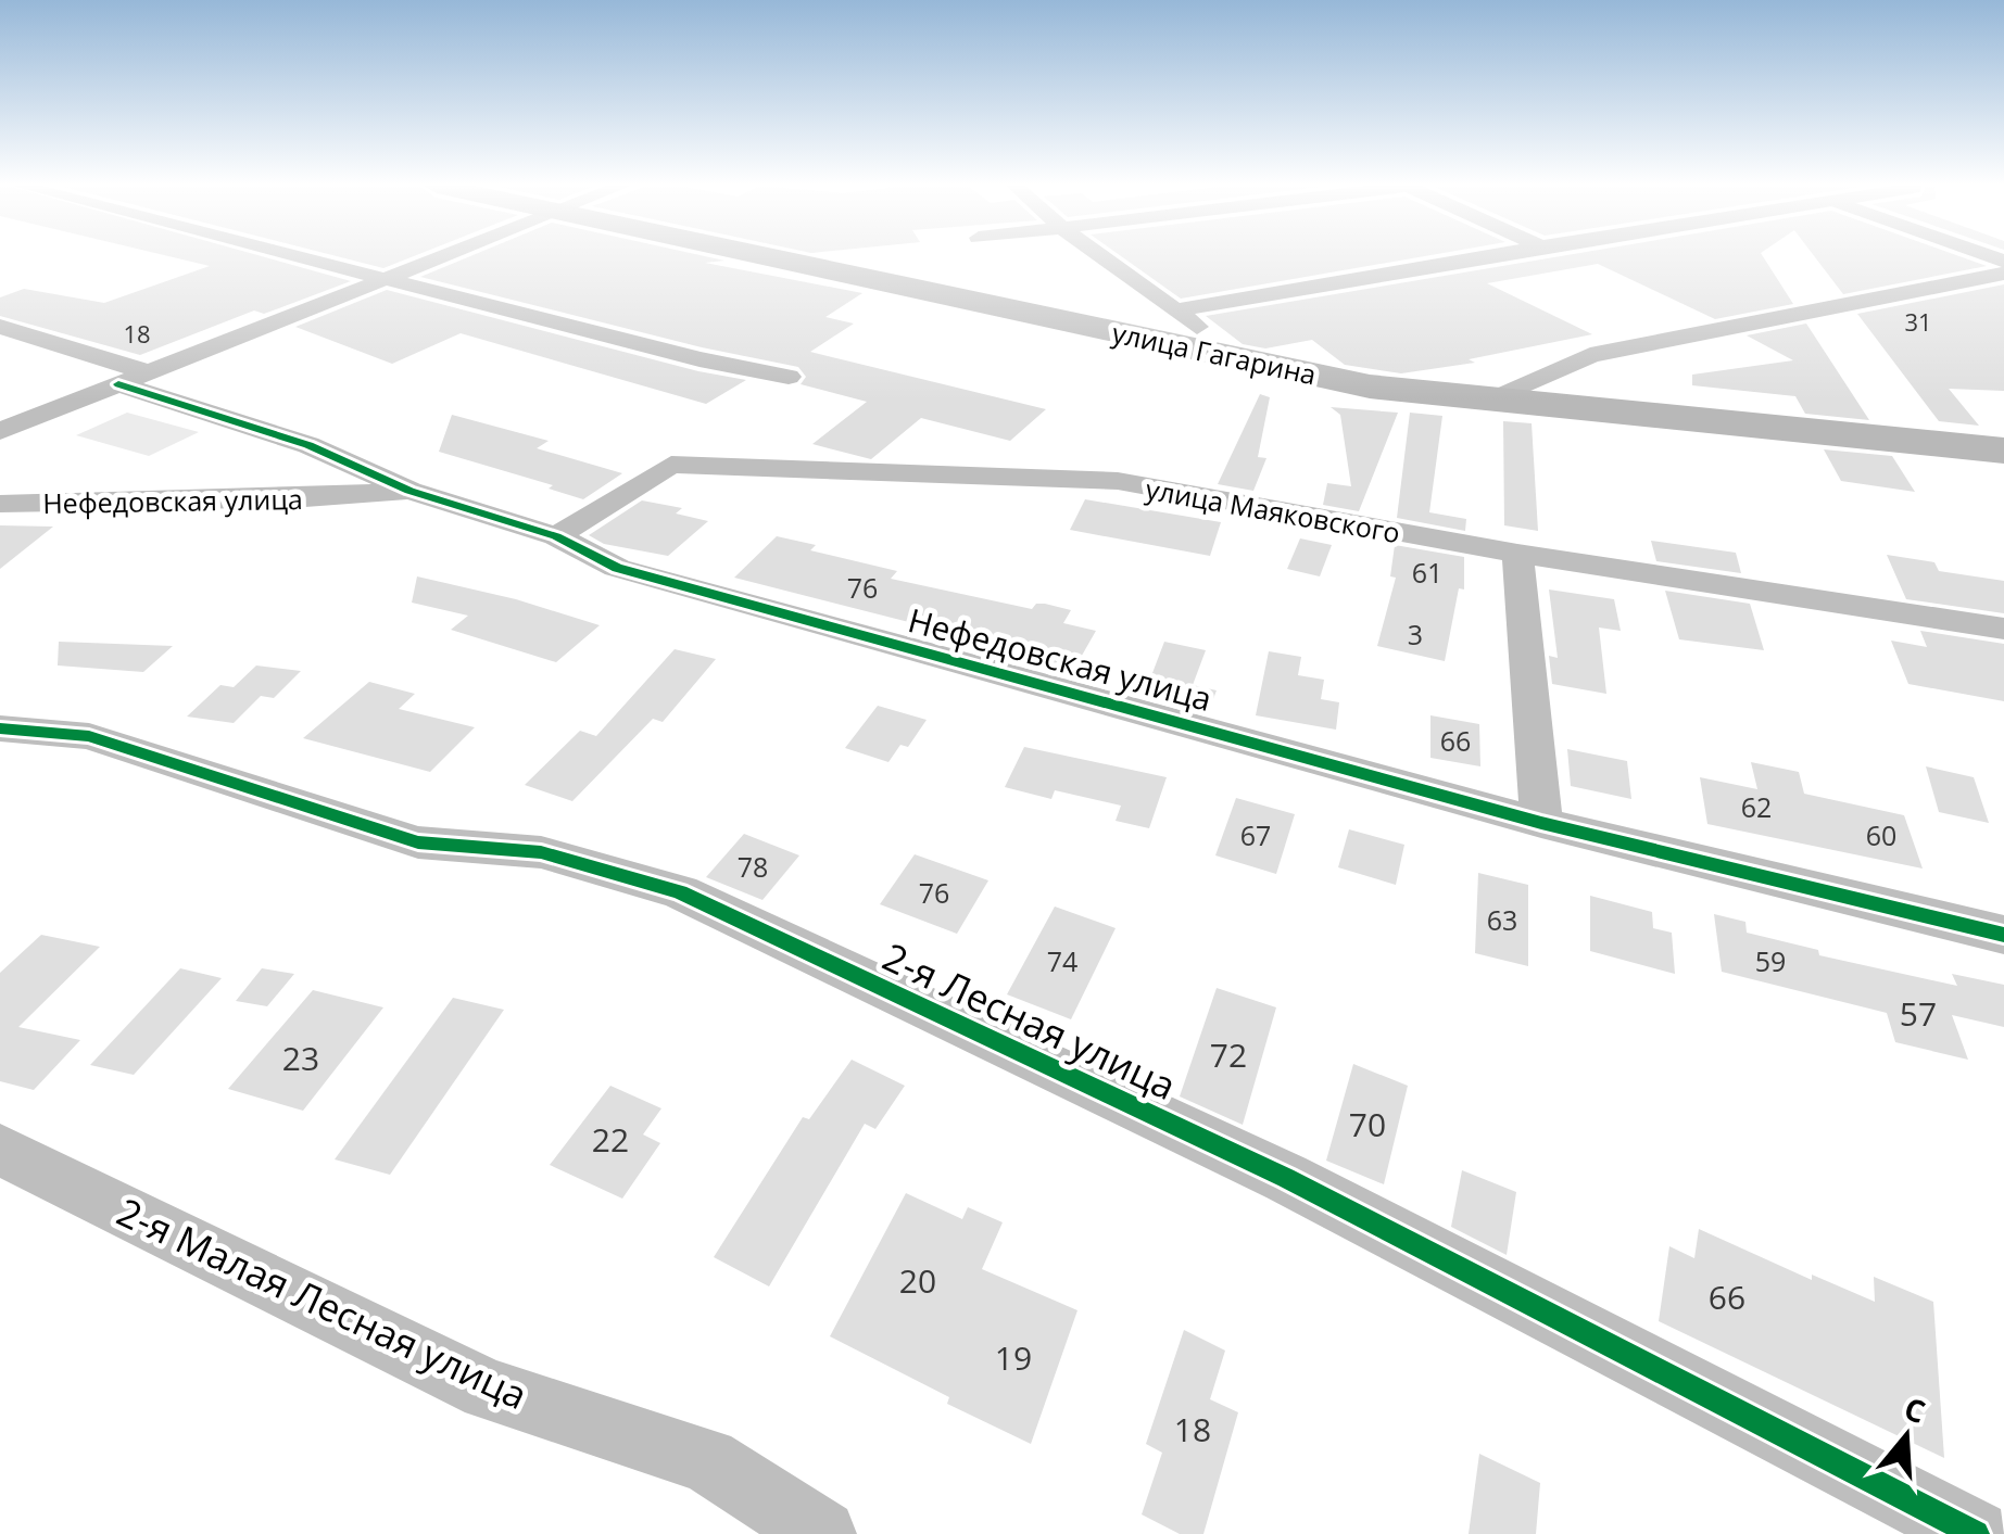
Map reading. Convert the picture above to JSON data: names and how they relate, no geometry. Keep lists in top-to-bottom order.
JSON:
{
  "streets": {
    "main road": ["улица Гагарина"],
    "street": [
      "Нефедовская улица",
      "улица Маяковского",
      "2-я Лесная улица",
      "2-я Малая Лесная улица"
    ]
  },
  "crossings": [
    ["Нефедовская улица", "улица Маяковского"]
  ],
  "house_numbers": [
    "31",
    "18",
    "61",
    "76",
    "3",
    "66",
    "62",
    "67",
    "60",
    "78",
    "76",
    "63",
    "74",
    "59",
    "57",
    "72",
    "23",
    "70",
    "22",
    "20",
    "66",
    "19",
    "18"
  ],
  "north": "top"
}
